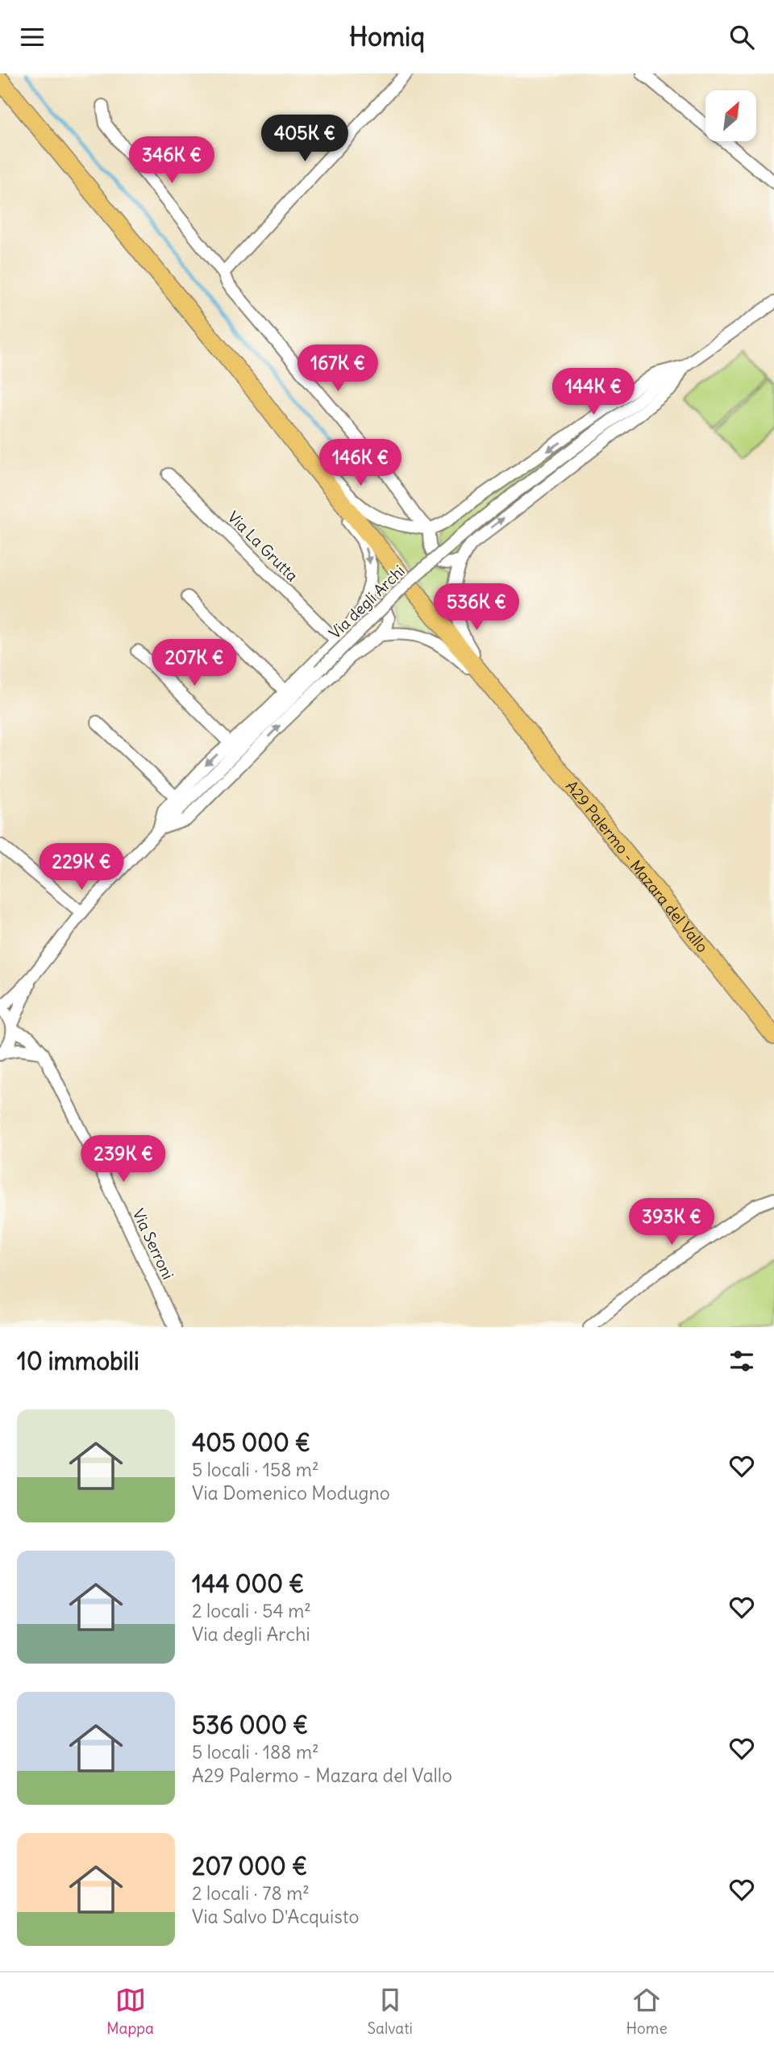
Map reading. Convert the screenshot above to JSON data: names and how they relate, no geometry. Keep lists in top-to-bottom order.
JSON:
{
  "streets": {
    "main road": ["A29 Palermo - Mazara del Vallo"],
    "street": ["Via La Grutta", "Via degli Archi", "Via Serroni"]
  },
  "crossings": [
    ["Via degli Archi", "Via Serroni"]
  ],
  "north": "top right",
  "page": {
    "header": "Homiq",
    "price": [
      "405K €",
      "346K €",
      "167K €",
      "144K €",
      "146K €",
      "536K €",
      "207K €",
      "229K €",
      "239K €",
      "393K €"
    ],
    "heading": "10 immobili",
    "list": [
      {
        "name": "405 000 €",
        "note": "5 locali · 158 m² · Via Domenico Modugno"
      },
      {
        "name": "144 000 €",
        "note": "2 locali · 54 m² · Via degli Archi"
      },
      {
        "name": "536 000 €",
        "note": "5 locali · 188 m² · A29 Palermo - Mazara del Vallo"
      },
      {
        "name": "207 000 €",
        "note": "2 locali · 78 m² · Via Salvo D'Acquisto"
      }
    ],
    "tabs": ["Mappa", "Salvati", "Home"]
  }
}
